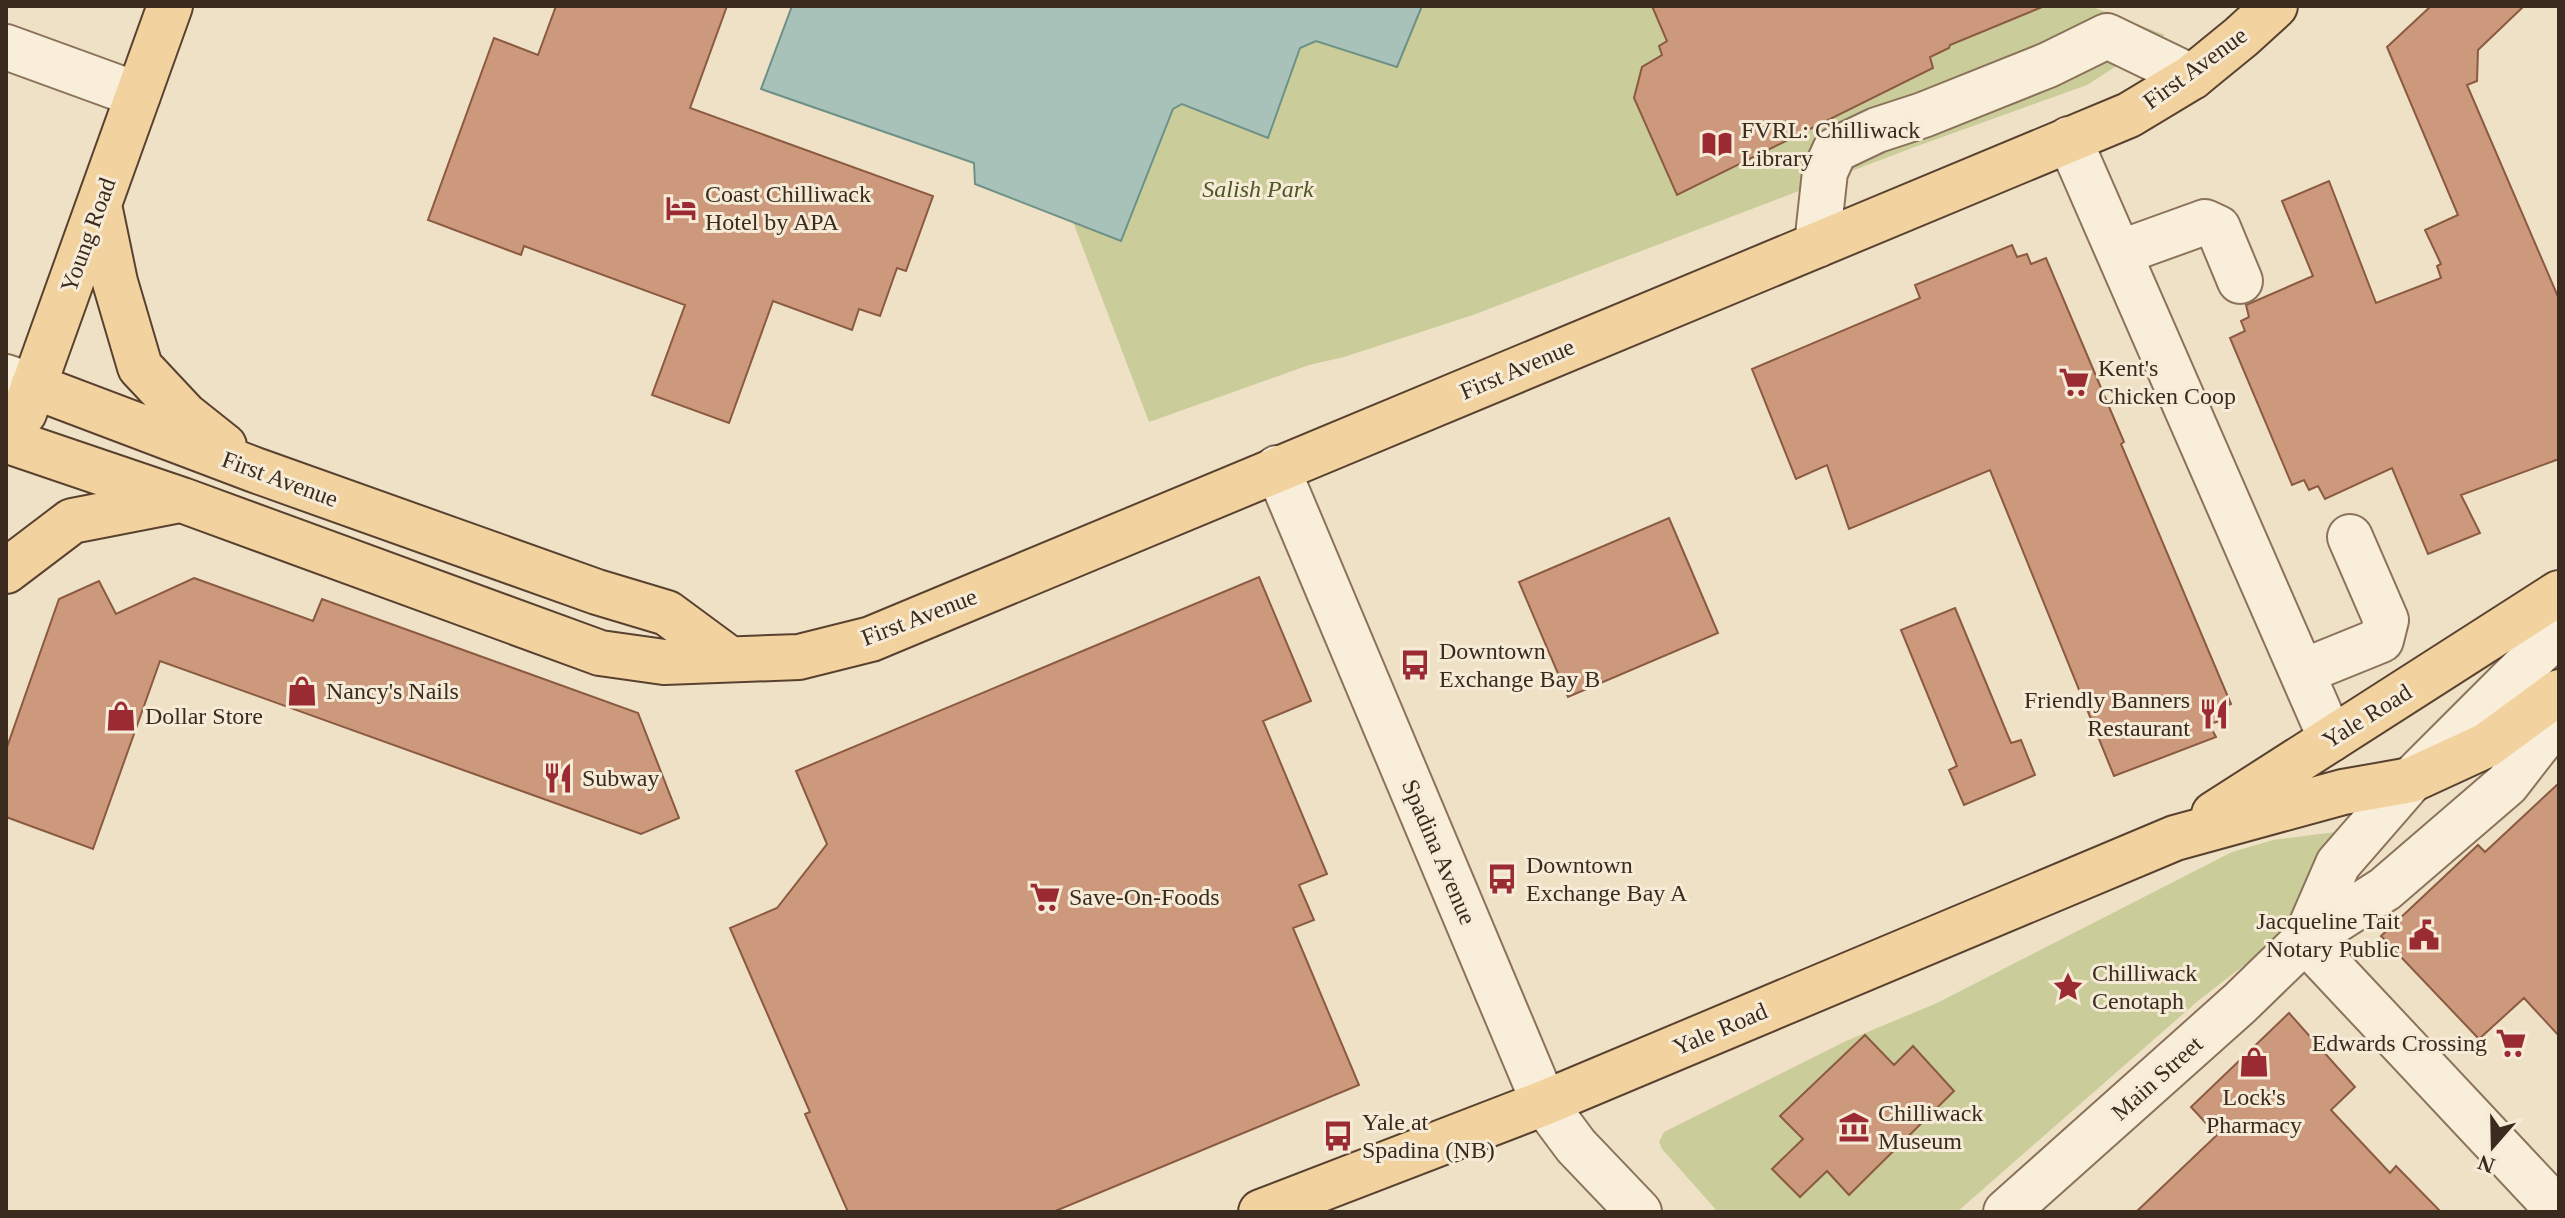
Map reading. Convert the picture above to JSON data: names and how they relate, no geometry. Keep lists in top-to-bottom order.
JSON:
{
  "streets": {
    "main road": ["First Avenue", "Young Road", "Yale Road"],
    "street": ["Spadina Avenue", "Main Street"]
  },
  "crossings": [
    ["First Avenue", "Young Road"],
    ["First Avenue", "Spadina Avenue"],
    ["Yale Road", "Spadina Avenue"],
    ["Yale Road", "Main Street"]
  ],
  "parks": ["Salish Park"],
  "places": {
    "library": ["FVRL: Chilliwack Library"],
    "hotel": ["Coast Chilliwack Hotel by APA"],
    "supermarket": ["Kent's Chicken Coop", "Save-On-Foods", "Edwards Crossing"],
    "bus stop": ["Downtown Exchange Bay B", "Downtown Exchange Bay A", "Yale at Spadina (NB)"],
    "shop": ["Nancy's Nails", "Dollar Store", "Lock's Pharmacy"],
    "restaurant": ["Friendly Banners Restaurant", "Subway"],
    "public building": ["Jacqueline Tait Notary Public"],
    "place": ["Chilliwack Cenotaph"],
    "museum": ["Chilliwack Museum"]
  },
  "north": "bottom"
}
